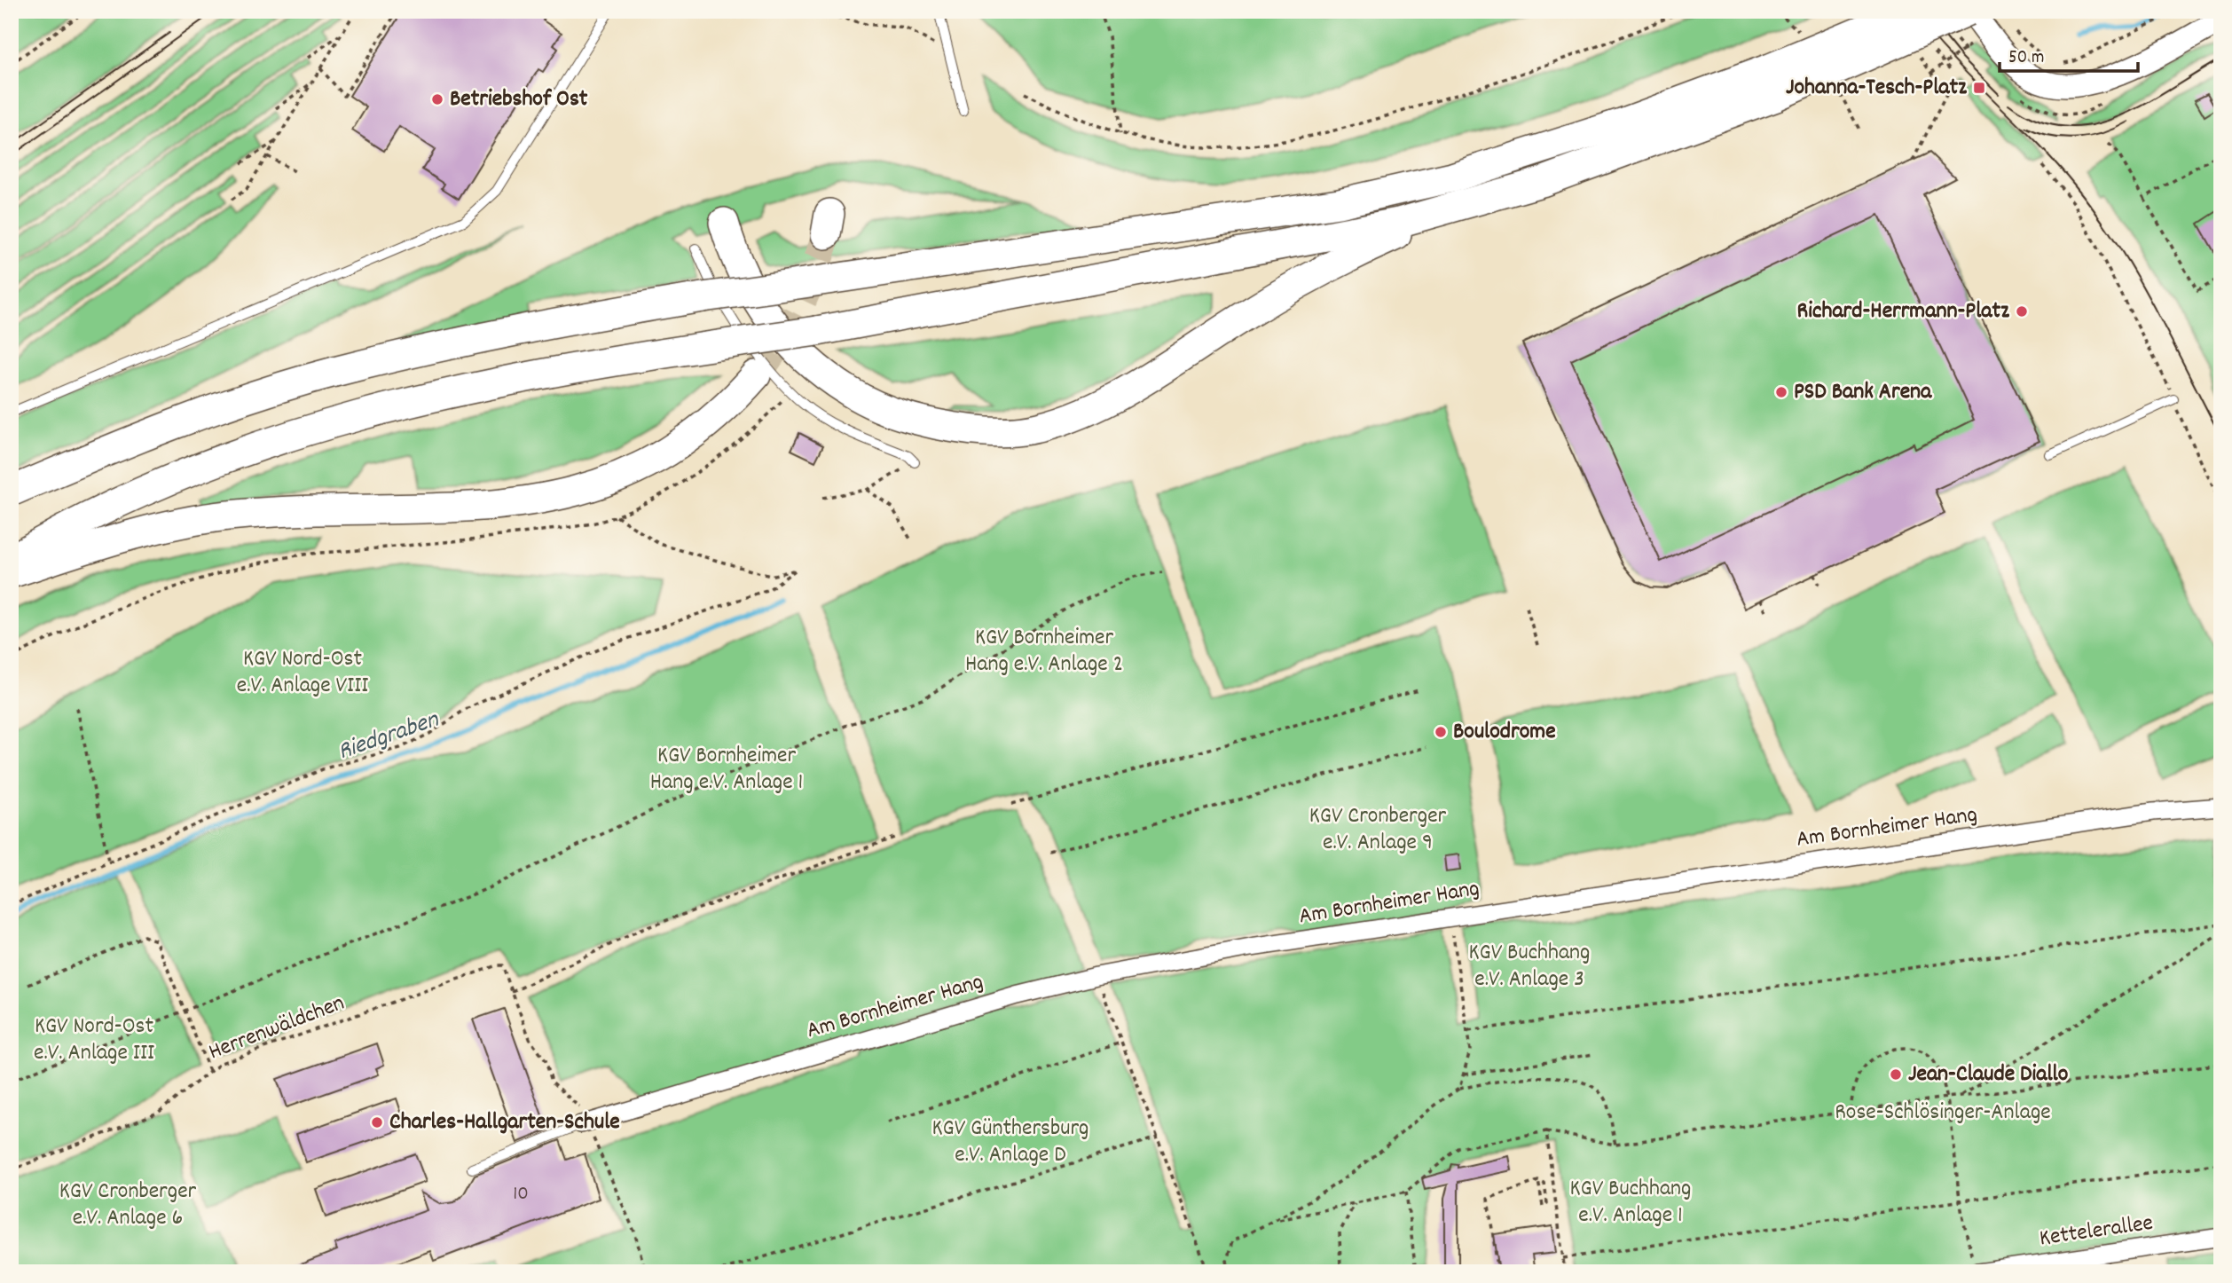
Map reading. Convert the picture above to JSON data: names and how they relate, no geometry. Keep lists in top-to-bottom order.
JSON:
{
  "streets": {
    "street": ["Am Bornheimer Hang", "Kettelerallee"],
    "path": ["Herrenwäldchen"]
  },
  "water": ["Riedgraben"],
  "parks": [
    "KGV Bornheimer Hang e.V. Anlage 2",
    "KGV Nord-Ost e.V. Anlage VIII",
    "KGV Bornheimer Hang e.V. Anlage 1",
    "KGV Cronberger e.V. Anlage 9",
    "KGV Buchhang e.V. Anlage 3",
    "KGV Nord-Ost e.V. Anlage III",
    "Rose-Schlösinger-Anlage",
    "KGV Günthersburg e.V. Anlage D",
    "KGV Buchhang e.V. Anlage 1",
    "KGV Cronberger e.V. Anlage 6"
  ],
  "places": {
    "transit": ["Johanna-Tesch-Platz"],
    "other": [
      "Betriebshof Ost",
      "Richard-Herrmann-Platz",
      "PSD Bank Arena",
      "Boulodrome",
      "Jean-Claude Diallo",
      "Charles-Hallgarten-Schule"
    ]
  },
  "house_numbers": ["10"],
  "scale_bar": "50 m"
}
